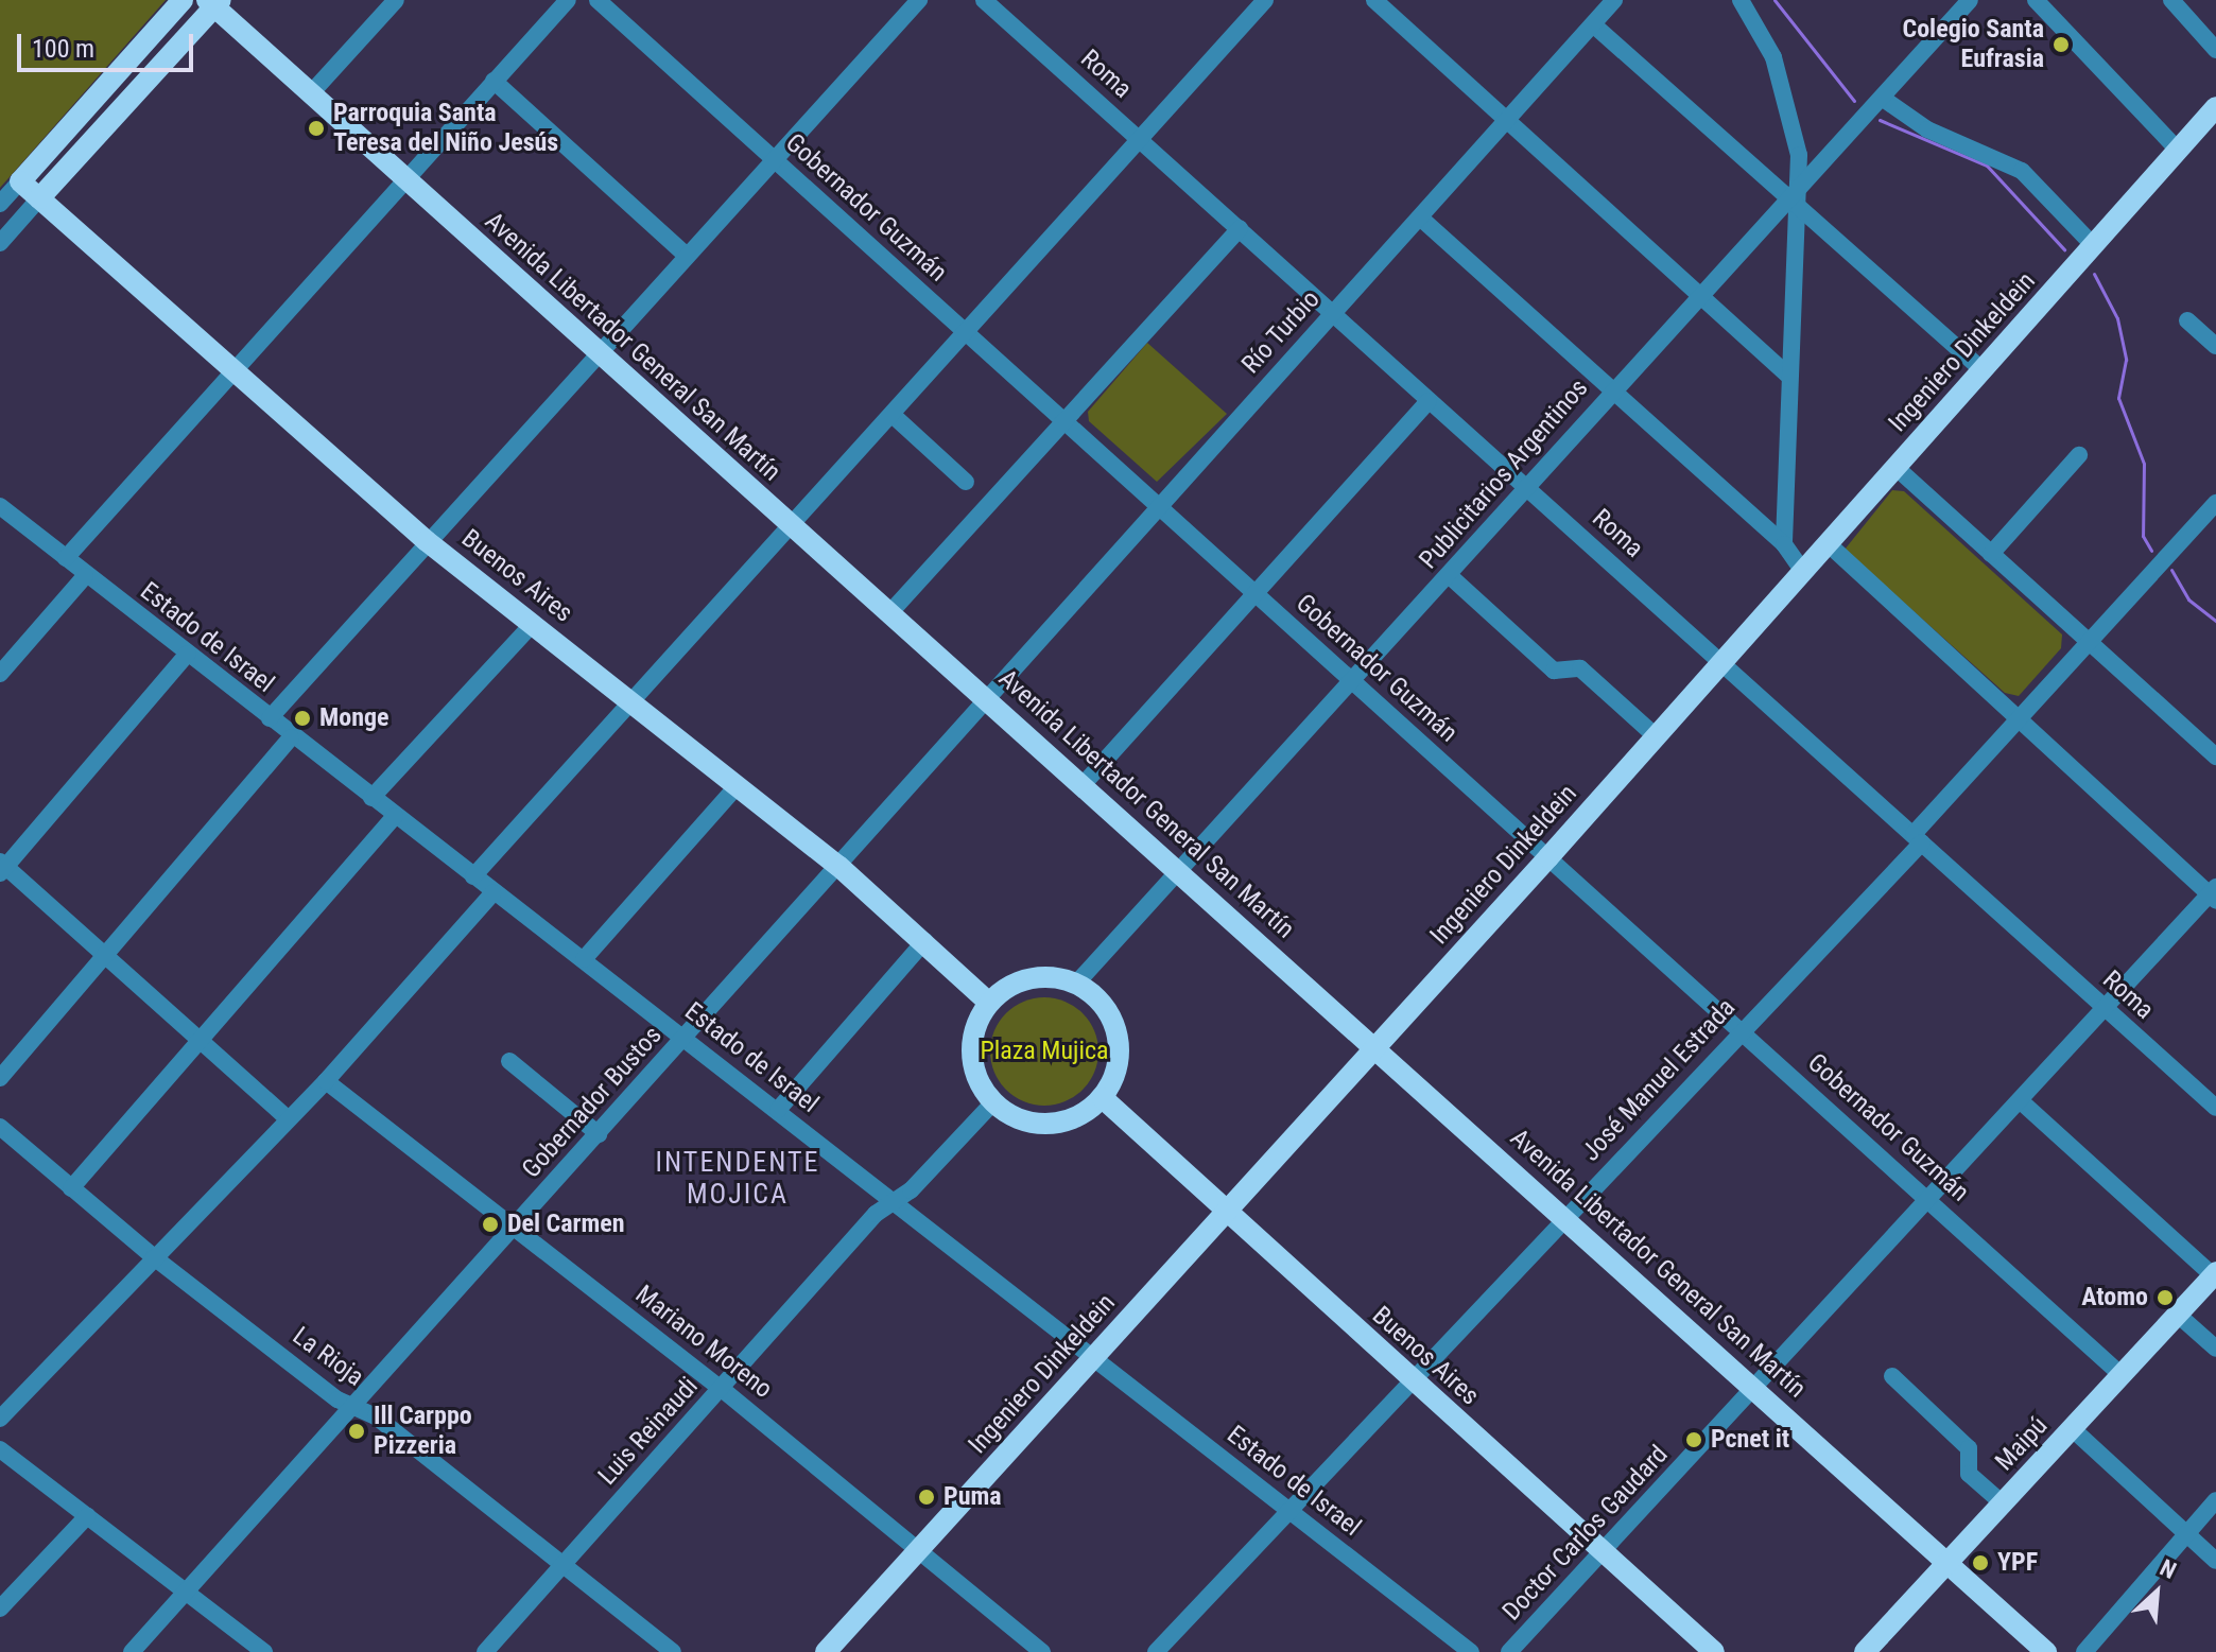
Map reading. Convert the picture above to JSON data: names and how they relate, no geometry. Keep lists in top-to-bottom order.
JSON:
{
  "streets": {
    "main road": [
      "Avenida Libertador General San Martín",
      "Ingeniero Dinkeldein",
      "Buenos Aires",
      "Maipú"
    ],
    "street": [
      "Roma",
      "Gobernador Guzmán",
      "Río Turbio",
      "Publicitarios Argentinos",
      "Estado de Israel",
      "José Manuel Estrada",
      "Gobernador Bustos",
      "Mariano Moreno",
      "La Rioja",
      "Luis Reinaudi",
      "Doctor Carlos Gaudard"
    ]
  },
  "crossings": [
    ["Roma", "Río Turbio"],
    ["Roma", "Ingeniero Dinkeldein"],
    ["Roma", "Publicitarios Argentinos"],
    ["Roma", "José Manuel Estrada"],
    ["Roma", "Doctor Carlos Gaudard"],
    ["Gobernador Guzmán", "Río Turbio"],
    ["Gobernador Guzmán", "Ingeniero Dinkeldein"],
    ["Gobernador Guzmán", "Publicitarios Argentinos"],
    ["Gobernador Guzmán", "José Manuel Estrada"],
    ["Gobernador Guzmán", "Maipú"],
    ["Gobernador Guzmán", "Doctor Carlos Gaudard"],
    ["Río Turbio", "Avenida Libertador General San Martín"],
    ["Río Turbio", "Gobernador Bustos"],
    ["Avenida Libertador General San Martín", "Ingeniero Dinkeldein"],
    ["Avenida Libertador General San Martín", "Publicitarios Argentinos"],
    ["Avenida Libertador General San Martín", "José Manuel Estrada"],
    ["Avenida Libertador General San Martín", "Gobernador Bustos"],
    ["Avenida Libertador General San Martín", "Maipú"],
    ["Avenida Libertador General San Martín", "Doctor Carlos Gaudard"],
    ["Ingeniero Dinkeldein", "Buenos Aires"],
    ["Ingeniero Dinkeldein", "Estado de Israel"],
    ["Ingeniero Dinkeldein", "Mariano Moreno"],
    ["Publicitarios Argentinos", "Buenos Aires"],
    ["Publicitarios Argentinos", "Luis Reinaudi"],
    ["Buenos Aires", "José Manuel Estrada"],
    ["Buenos Aires", "Gobernador Bustos"],
    ["Buenos Aires", "Luis Reinaudi"],
    ["Buenos Aires", "Doctor Carlos Gaudard"],
    ["Estado de Israel", "José Manuel Estrada"],
    ["Estado de Israel", "Gobernador Bustos"],
    ["Estado de Israel", "Luis Reinaudi"],
    ["Gobernador Bustos", "Mariano Moreno"],
    ["Gobernador Bustos", "La Rioja"],
    ["Mariano Moreno", "Luis Reinaudi"],
    ["La Rioja", "Luis Reinaudi"]
  ],
  "districts": ["INTENDENTE MOJICA"],
  "parks": ["Plaza Mujica"],
  "places": [
    "Colegio Santa Eufrasia",
    "Parroquia Santa Teresa del Niño Jesús",
    "Monge",
    "Del Carmen",
    "Atomo",
    "Ill Carppo Pizzeria",
    "Pcnet it",
    "Puma",
    "YPF"
  ],
  "scale_bar": "100 m",
  "north": "top right"
}
